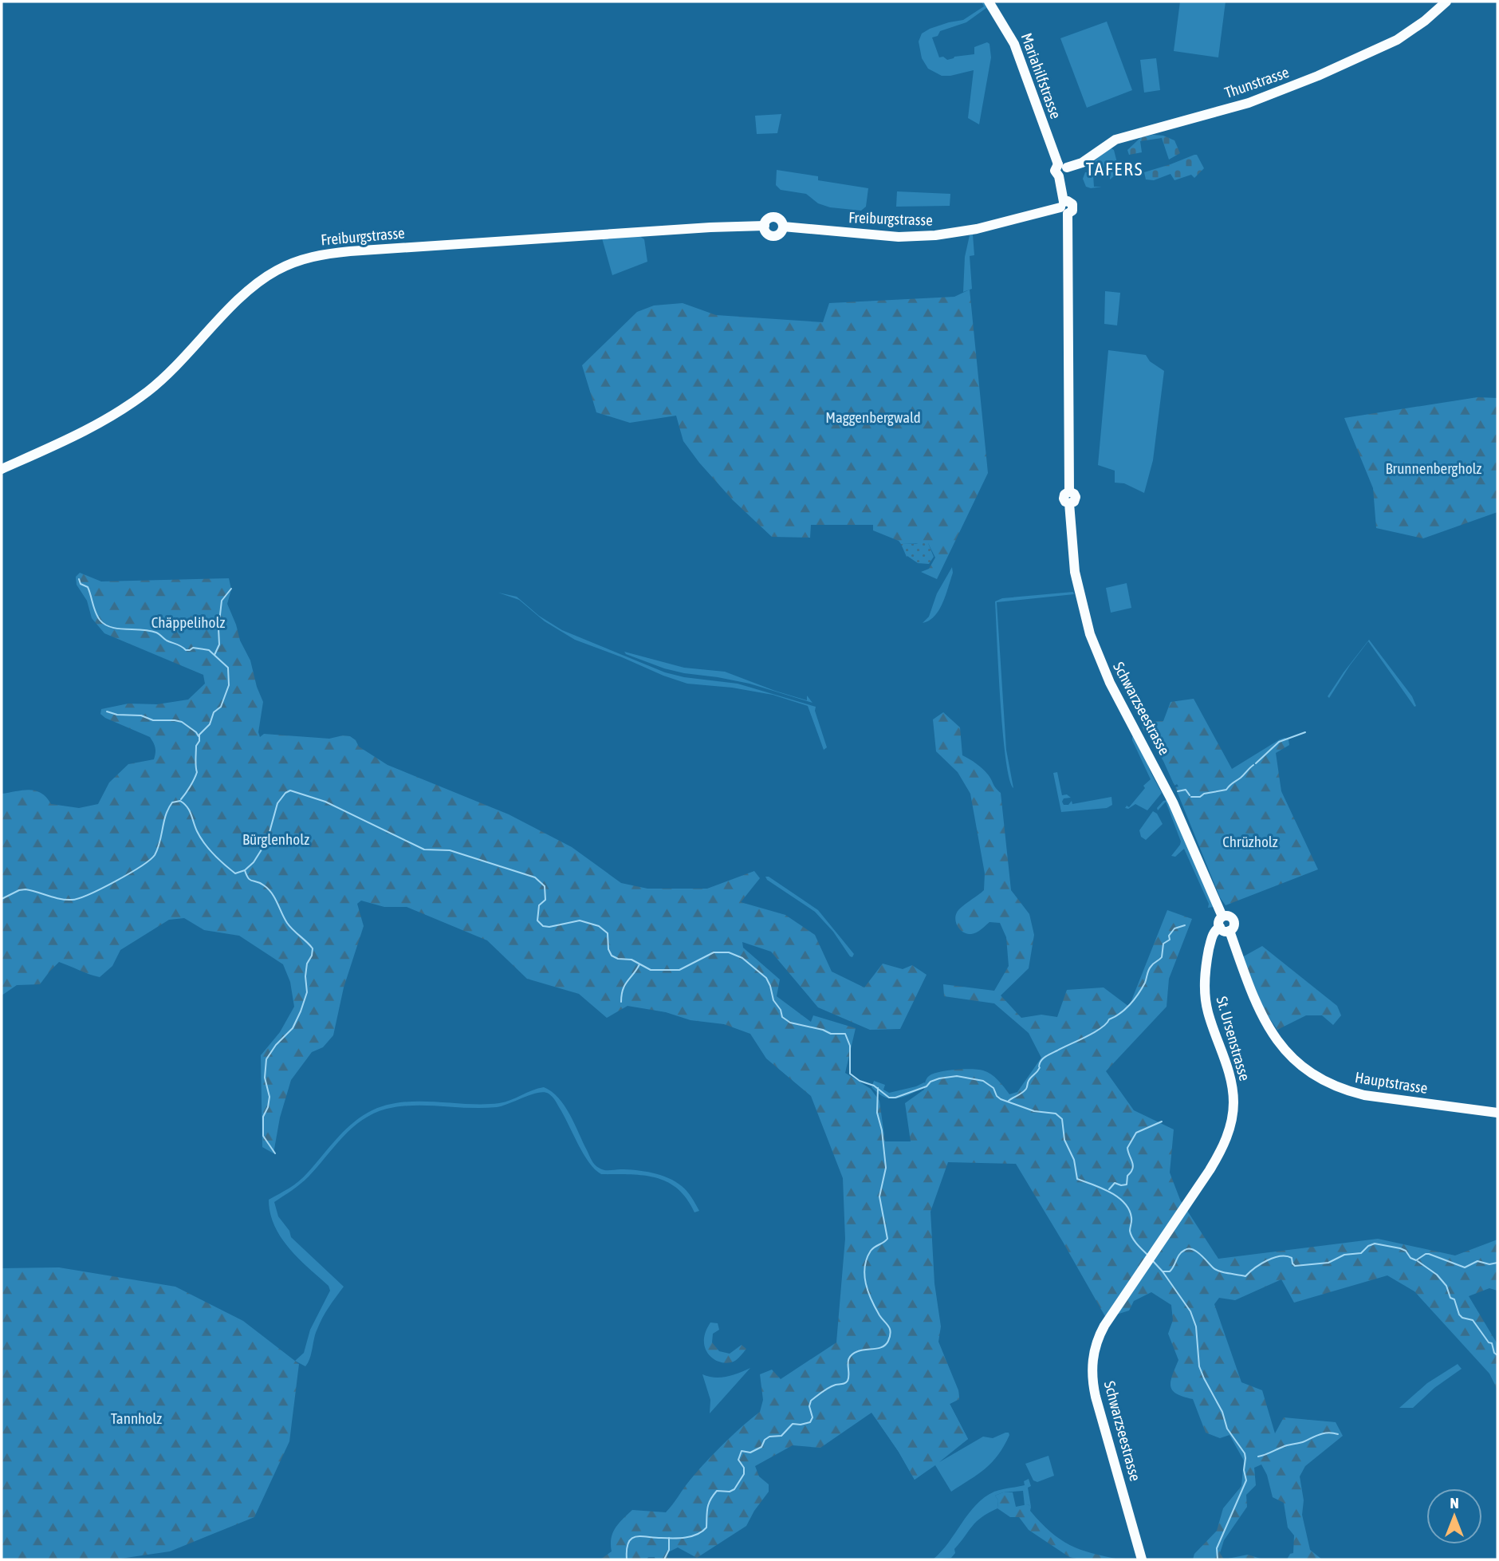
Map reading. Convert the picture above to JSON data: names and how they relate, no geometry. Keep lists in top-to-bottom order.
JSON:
{
  "streets": {
    "main road": [
      "Mariahilfstrasse",
      "Thunstrasse",
      "Freiburgstrasse",
      "Schwarzseestrasse",
      "St. Ursenstrasse",
      "Hauptstrasse"
    ]
  },
  "crossings": [
    ["Mariahilfstrasse", "Thunstrasse"],
    ["Mariahilfstrasse", "Freiburgstrasse"],
    ["Mariahilfstrasse", "Schwarzseestrasse"],
    ["Freiburgstrasse", "Schwarzseestrasse"],
    ["Schwarzseestrasse", "St. Ursenstrasse"],
    ["Schwarzseestrasse", "Hauptstrasse"]
  ],
  "districts": ["TAFERS"],
  "parks": [
    "Maggenbergwald",
    "Brunnenbergholz",
    "Chäppeliholz",
    "Bürglenholz",
    "Chrüzholz",
    "Tannholz"
  ],
  "north": "top"
}
